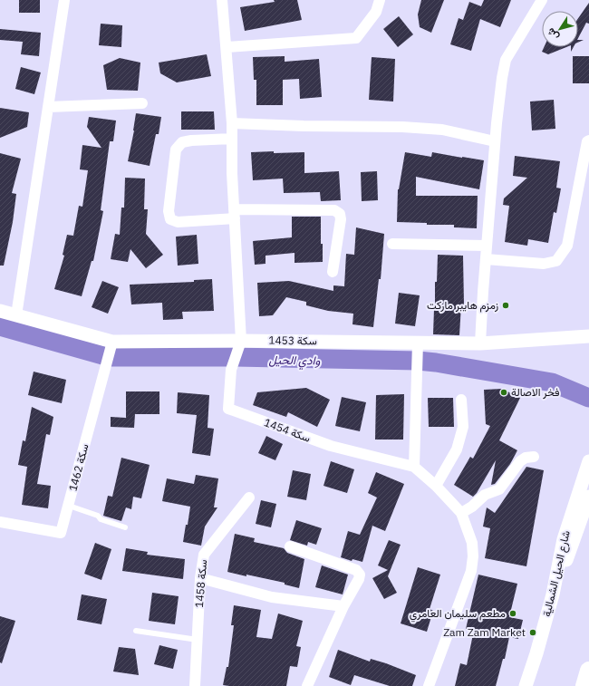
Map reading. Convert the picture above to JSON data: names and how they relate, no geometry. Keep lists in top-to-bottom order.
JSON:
{
  "streets": {
    "street": [
      "سكة 1453",
      "سكة 1454",
      "سكة 1462",
      "شارع الحيل الشمالية",
      "سكة 1458"
    ]
  },
  "crossings": [
    ["سكة 1453", "سكة 1454"],
    ["سكة 1453", "سكة 1462"]
  ],
  "water": ["وادي الحيل"],
  "places": [
    "زمزم هايبر ماركت",
    "فخر الاصالة",
    "مطعم سليمان العامري",
    "Zam Zam Market"
  ],
  "north": "bottom left"
}
